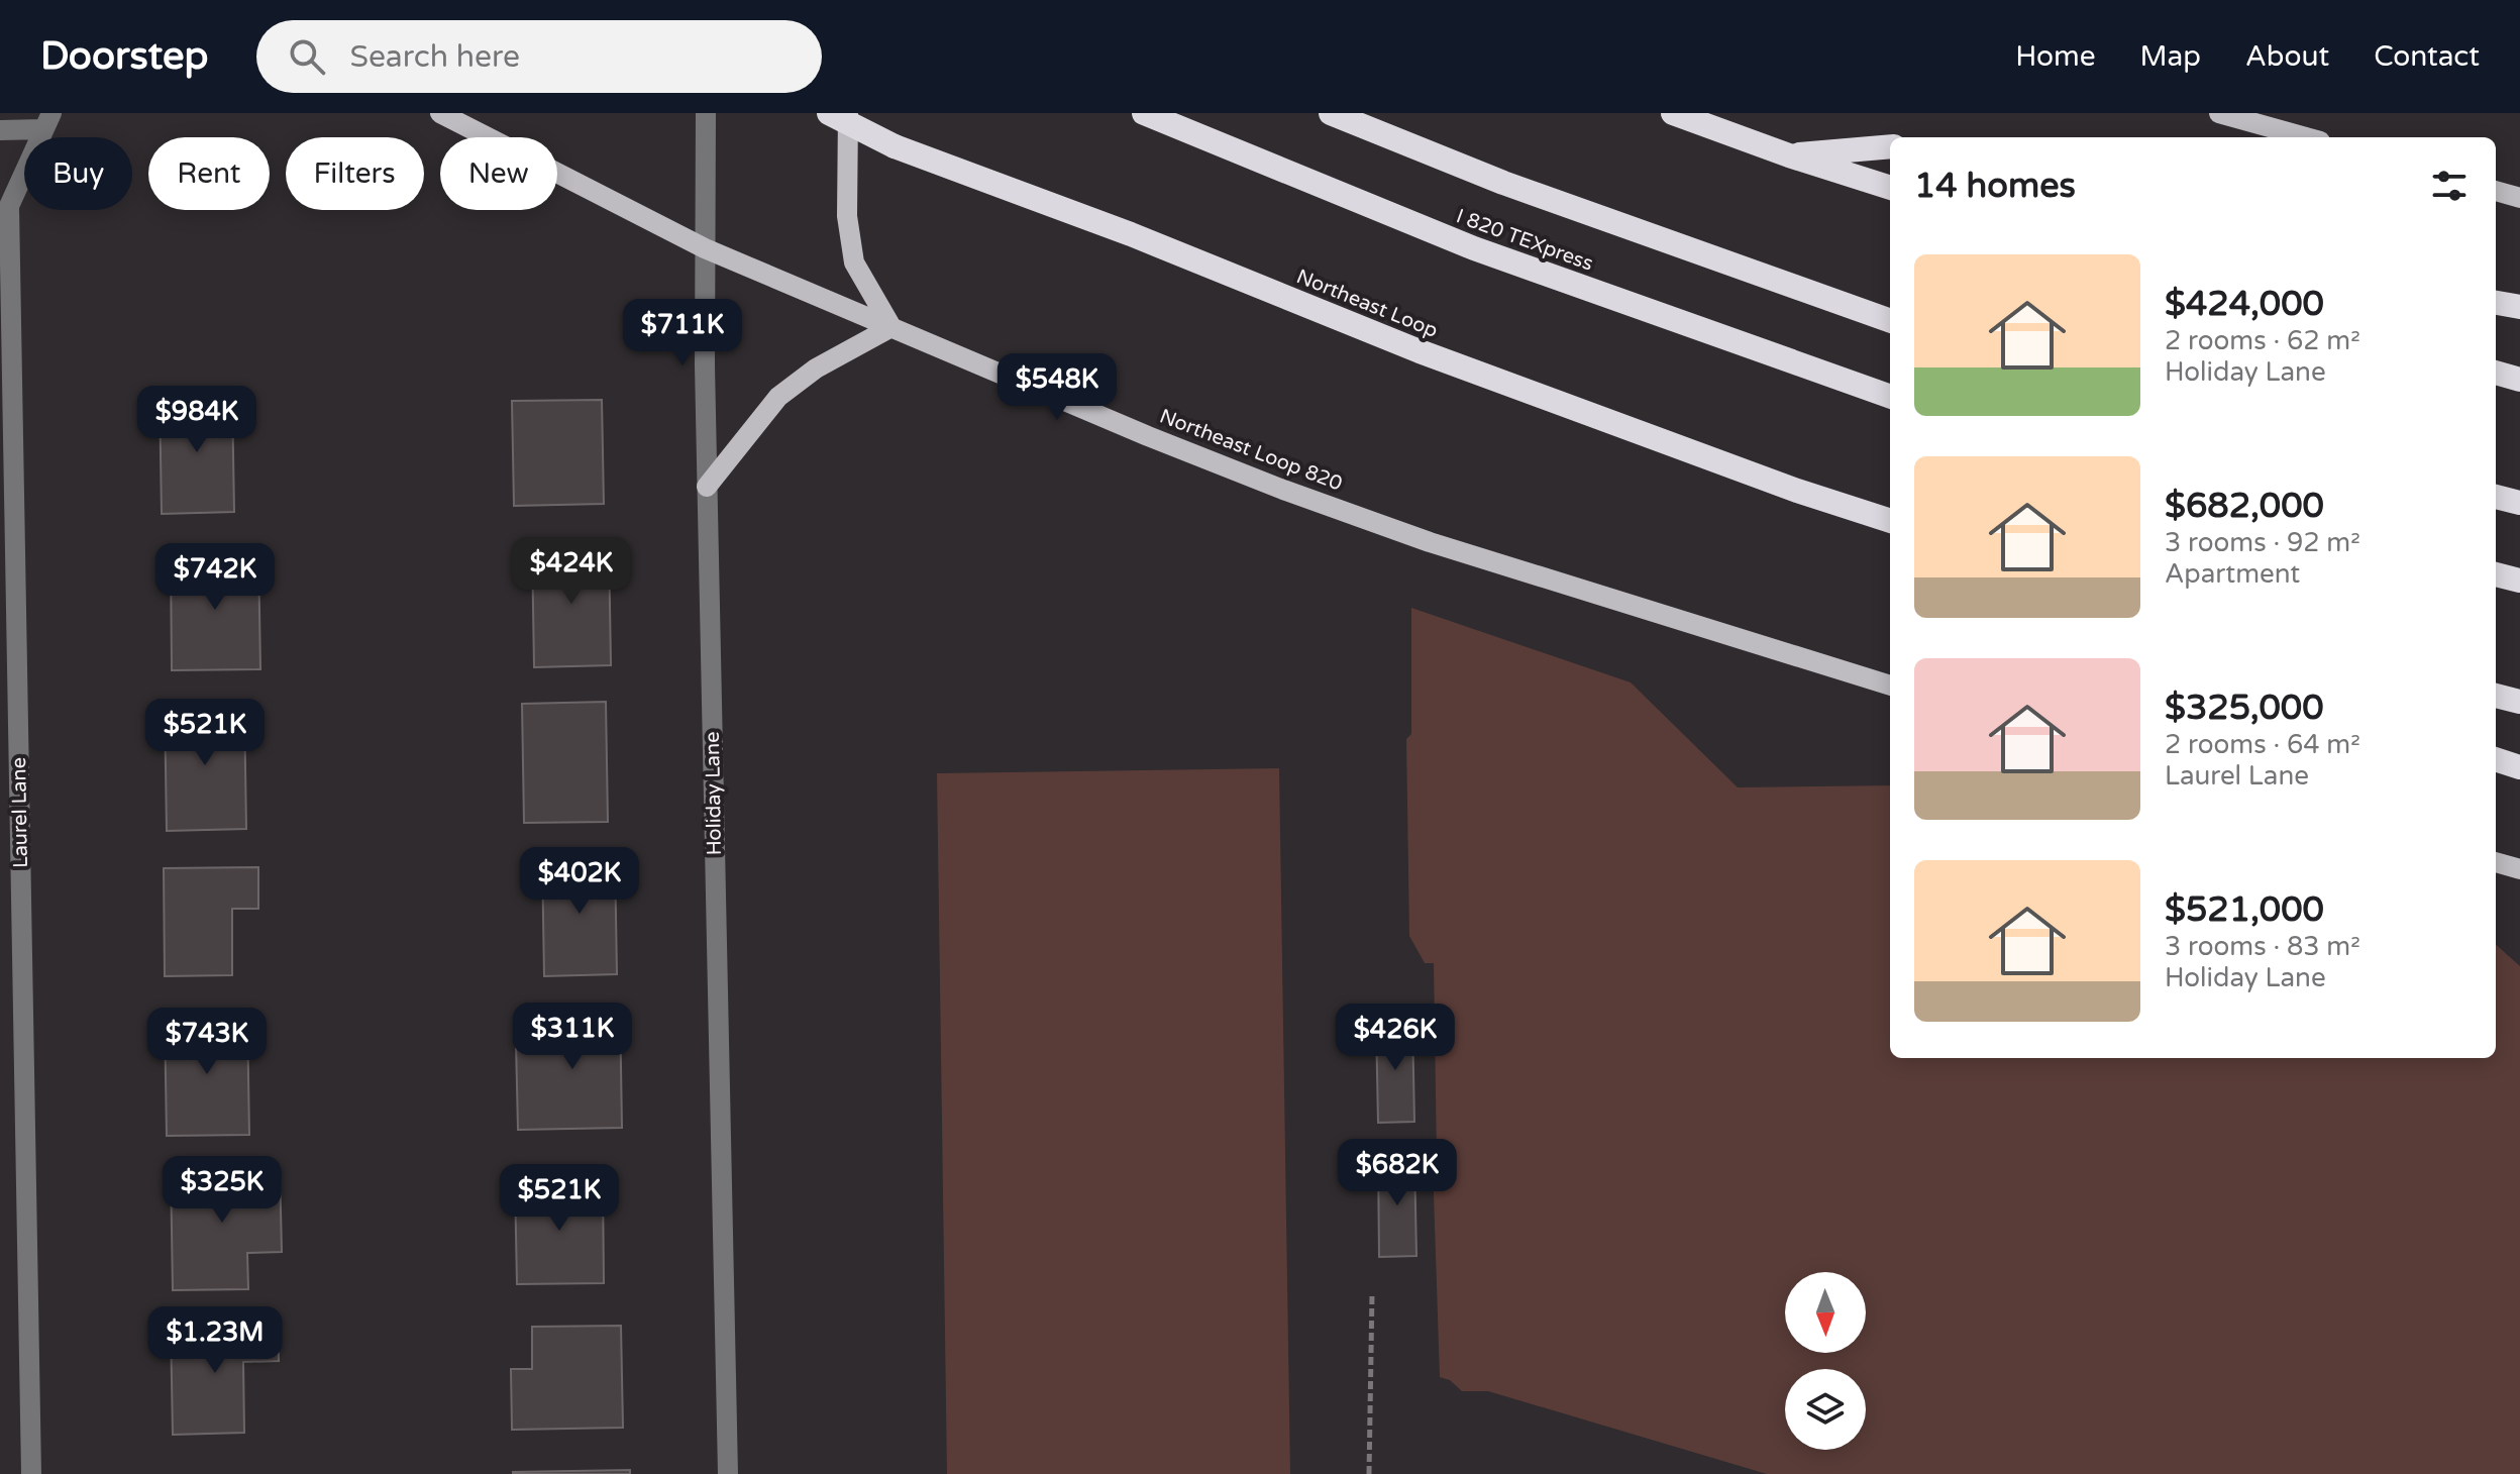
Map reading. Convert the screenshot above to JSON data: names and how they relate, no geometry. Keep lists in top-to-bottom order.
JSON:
{
  "streets": {
    "highway": ["I 820 TEXpress", "Northeast Loop"],
    "main road": ["Northeast Loop 820"],
    "street": ["Holiday Lane", "Laurel Lane"]
  },
  "crossings": [
    ["Northeast Loop 820", "Holiday Lane"]
  ],
  "north": "bottom",
  "page": {
    "header": "Doorstep",
    "search": "Search here",
    "nav": [
      "Home",
      "Map",
      "About",
      "Contact"
    ],
    "chip": [
      "Buy",
      "Rent",
      "Filters",
      "New"
    ],
    "heading": "14 homes",
    "list": [
      {
        "name": "$424,000",
        "note": "2 rooms · 62 m² · Holiday Lane"
      },
      {
        "name": "$682,000",
        "note": "3 rooms · 92 m² · Apartment"
      },
      {
        "name": "$325,000",
        "note": "2 rooms · 64 m² · Laurel Lane"
      },
      {
        "name": "$521,000",
        "note": "3 rooms · 83 m² · Holiday Lane"
      }
    ],
    "price": [
      "$711K",
      "$548K",
      "$984K",
      "$424K",
      "$742K",
      "$521K",
      "$402K",
      "$311K",
      "$426K",
      "$743K",
      "$682K",
      "$325K",
      "$521K",
      "$1.23M"
    ]
  }
}
